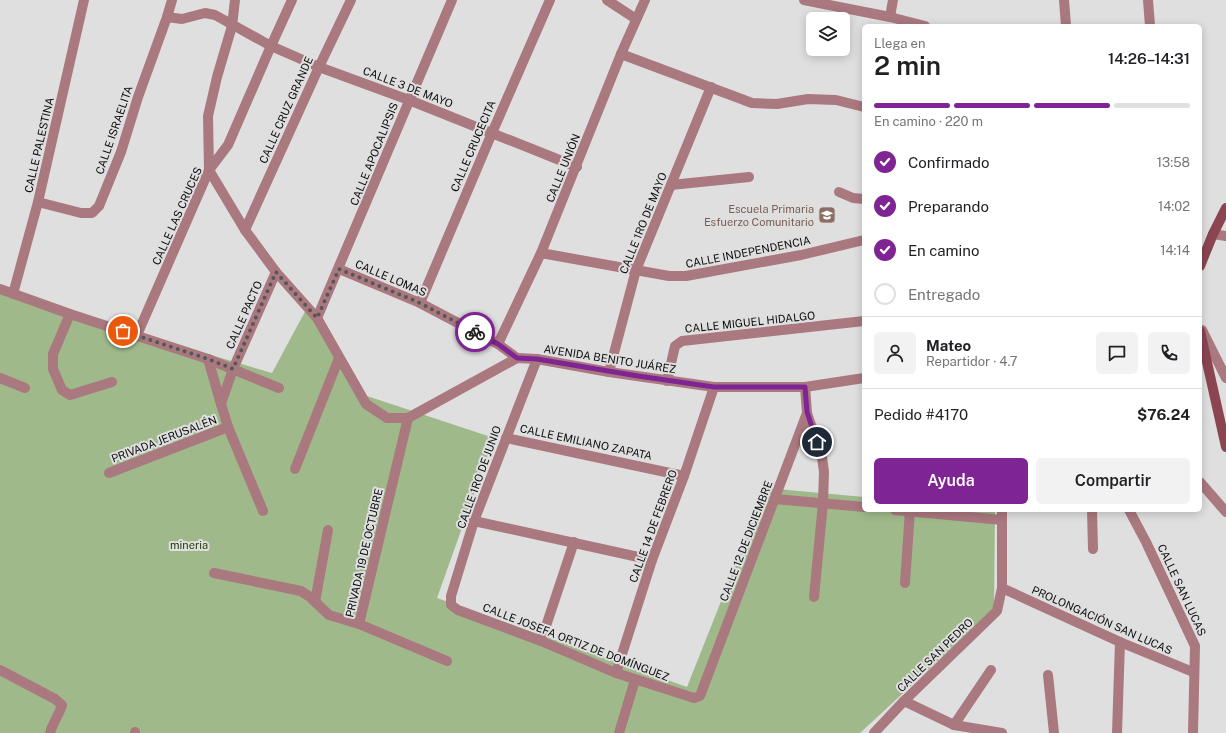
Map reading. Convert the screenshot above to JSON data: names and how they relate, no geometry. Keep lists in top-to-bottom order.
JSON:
{
  "streets": {
    "street": [
      "CALLE 3 DE MAYO",
      "CALLE CRUZ GRANDE",
      "CALLE ISRAELITA",
      "CALLE PALESTINA",
      "CALLE CRUCECITA",
      "CALLE APOCALIPSIS",
      "CALLE UNIÓN",
      "CALLE LAS CRUCES",
      "CALLE 1RO DE MAYO",
      "CALLE INDEPENDENCIA",
      "CALLE LOMAS",
      "CALLE PACTO",
      "CALLE MIGUEL HIDALGO",
      "AVENIDA BENITO JUÁREZ",
      "PRIVADA JERUSALÉN",
      "CALLE EMILIANO ZAPATA",
      "CALLE 1RO DE JUNIO",
      "CALLE 14 DE FEBRERO",
      "CALLE 12 DE DICIEMBRE",
      "PRIVADA 19 DE OCTUBRE",
      "CALLE SAN LUCAS",
      "PROLONGACIÓN SAN LUCAS",
      "CALLE JOSEFA ORTIZ DE DOMÍNGUEZ",
      "CALLE SAN PEDRO"
    ]
  },
  "crossings": [
    ["CALLE 3 DE MAYO", "CALLE CRUZ GRANDE"],
    ["CALLE 3 DE MAYO", "CALLE ISRAELITA"],
    ["CALLE 3 DE MAYO", "CALLE CRUCECITA"],
    ["CALLE 3 DE MAYO", "CALLE APOCALIPSIS"],
    ["CALLE 3 DE MAYO", "CALLE UNIÓN"],
    ["CALLE 3 DE MAYO", "CALLE LAS CRUCES"],
    ["CALLE ISRAELITA", "CALLE PALESTINA"],
    ["CALLE CRUCECITA", "CALLE LOMAS"],
    ["CALLE APOCALIPSIS", "CALLE LOMAS"],
    ["CALLE UNIÓN", "CALLE INDEPENDENCIA"],
    ["CALLE UNIÓN", "CALLE LOMAS"],
    ["CALLE 1RO DE MAYO", "CALLE INDEPENDENCIA"],
    ["CALLE 1RO DE MAYO", "AVENIDA BENITO JUÁREZ"],
    ["CALLE LOMAS", "AVENIDA BENITO JUÁREZ"],
    ["CALLE PACTO", "PRIVADA JERUSALÉN"],
    ["CALLE MIGUEL HIDALGO", "AVENIDA BENITO JUÁREZ"],
    ["AVENIDA BENITO JUÁREZ", "CALLE 1RO DE JUNIO"],
    ["AVENIDA BENITO JUÁREZ", "CALLE 14 DE FEBRERO"],
    ["AVENIDA BENITO JUÁREZ", "CALLE 12 DE DICIEMBRE"],
    ["CALLE EMILIANO ZAPATA", "CALLE 1RO DE JUNIO"],
    ["CALLE EMILIANO ZAPATA", "CALLE 14 DE FEBRERO"],
    ["CALLE 1RO DE JUNIO", "CALLE JOSEFA ORTIZ DE DOMÍNGUEZ"],
    ["CALLE 14 DE FEBRERO", "CALLE JOSEFA ORTIZ DE DOMÍNGUEZ"],
    ["CALLE 12 DE DICIEMBRE", "CALLE JOSEFA ORTIZ DE DOMÍNGUEZ"],
    ["CALLE SAN LUCAS", "PROLONGACIÓN SAN LUCAS"],
    ["PROLONGACIÓN SAN LUCAS", "CALLE SAN PEDRO"]
  ],
  "parks": ["mineria"],
  "places": {
    "school or university": ["Escuela Primaria Esfuerzo Comunitario"]
  },
  "page": {
    "heading": ["2 min", "Llega en", "14:26–14:31"],
    "panel": [
      "Mateo",
      "Repartidor · 4.7",
      "Pedido #4170",
      "$76.24"
    ],
    "bar": "En camino · 220 m",
    "list": [
      ["Confirmado", "13:58"],
      ["Preparando", "14:02"],
      ["En camino", "14:14"],
      "Entregado"
    ],
    "buttons": ["Ayuda", "Compartir"]
  }
}
